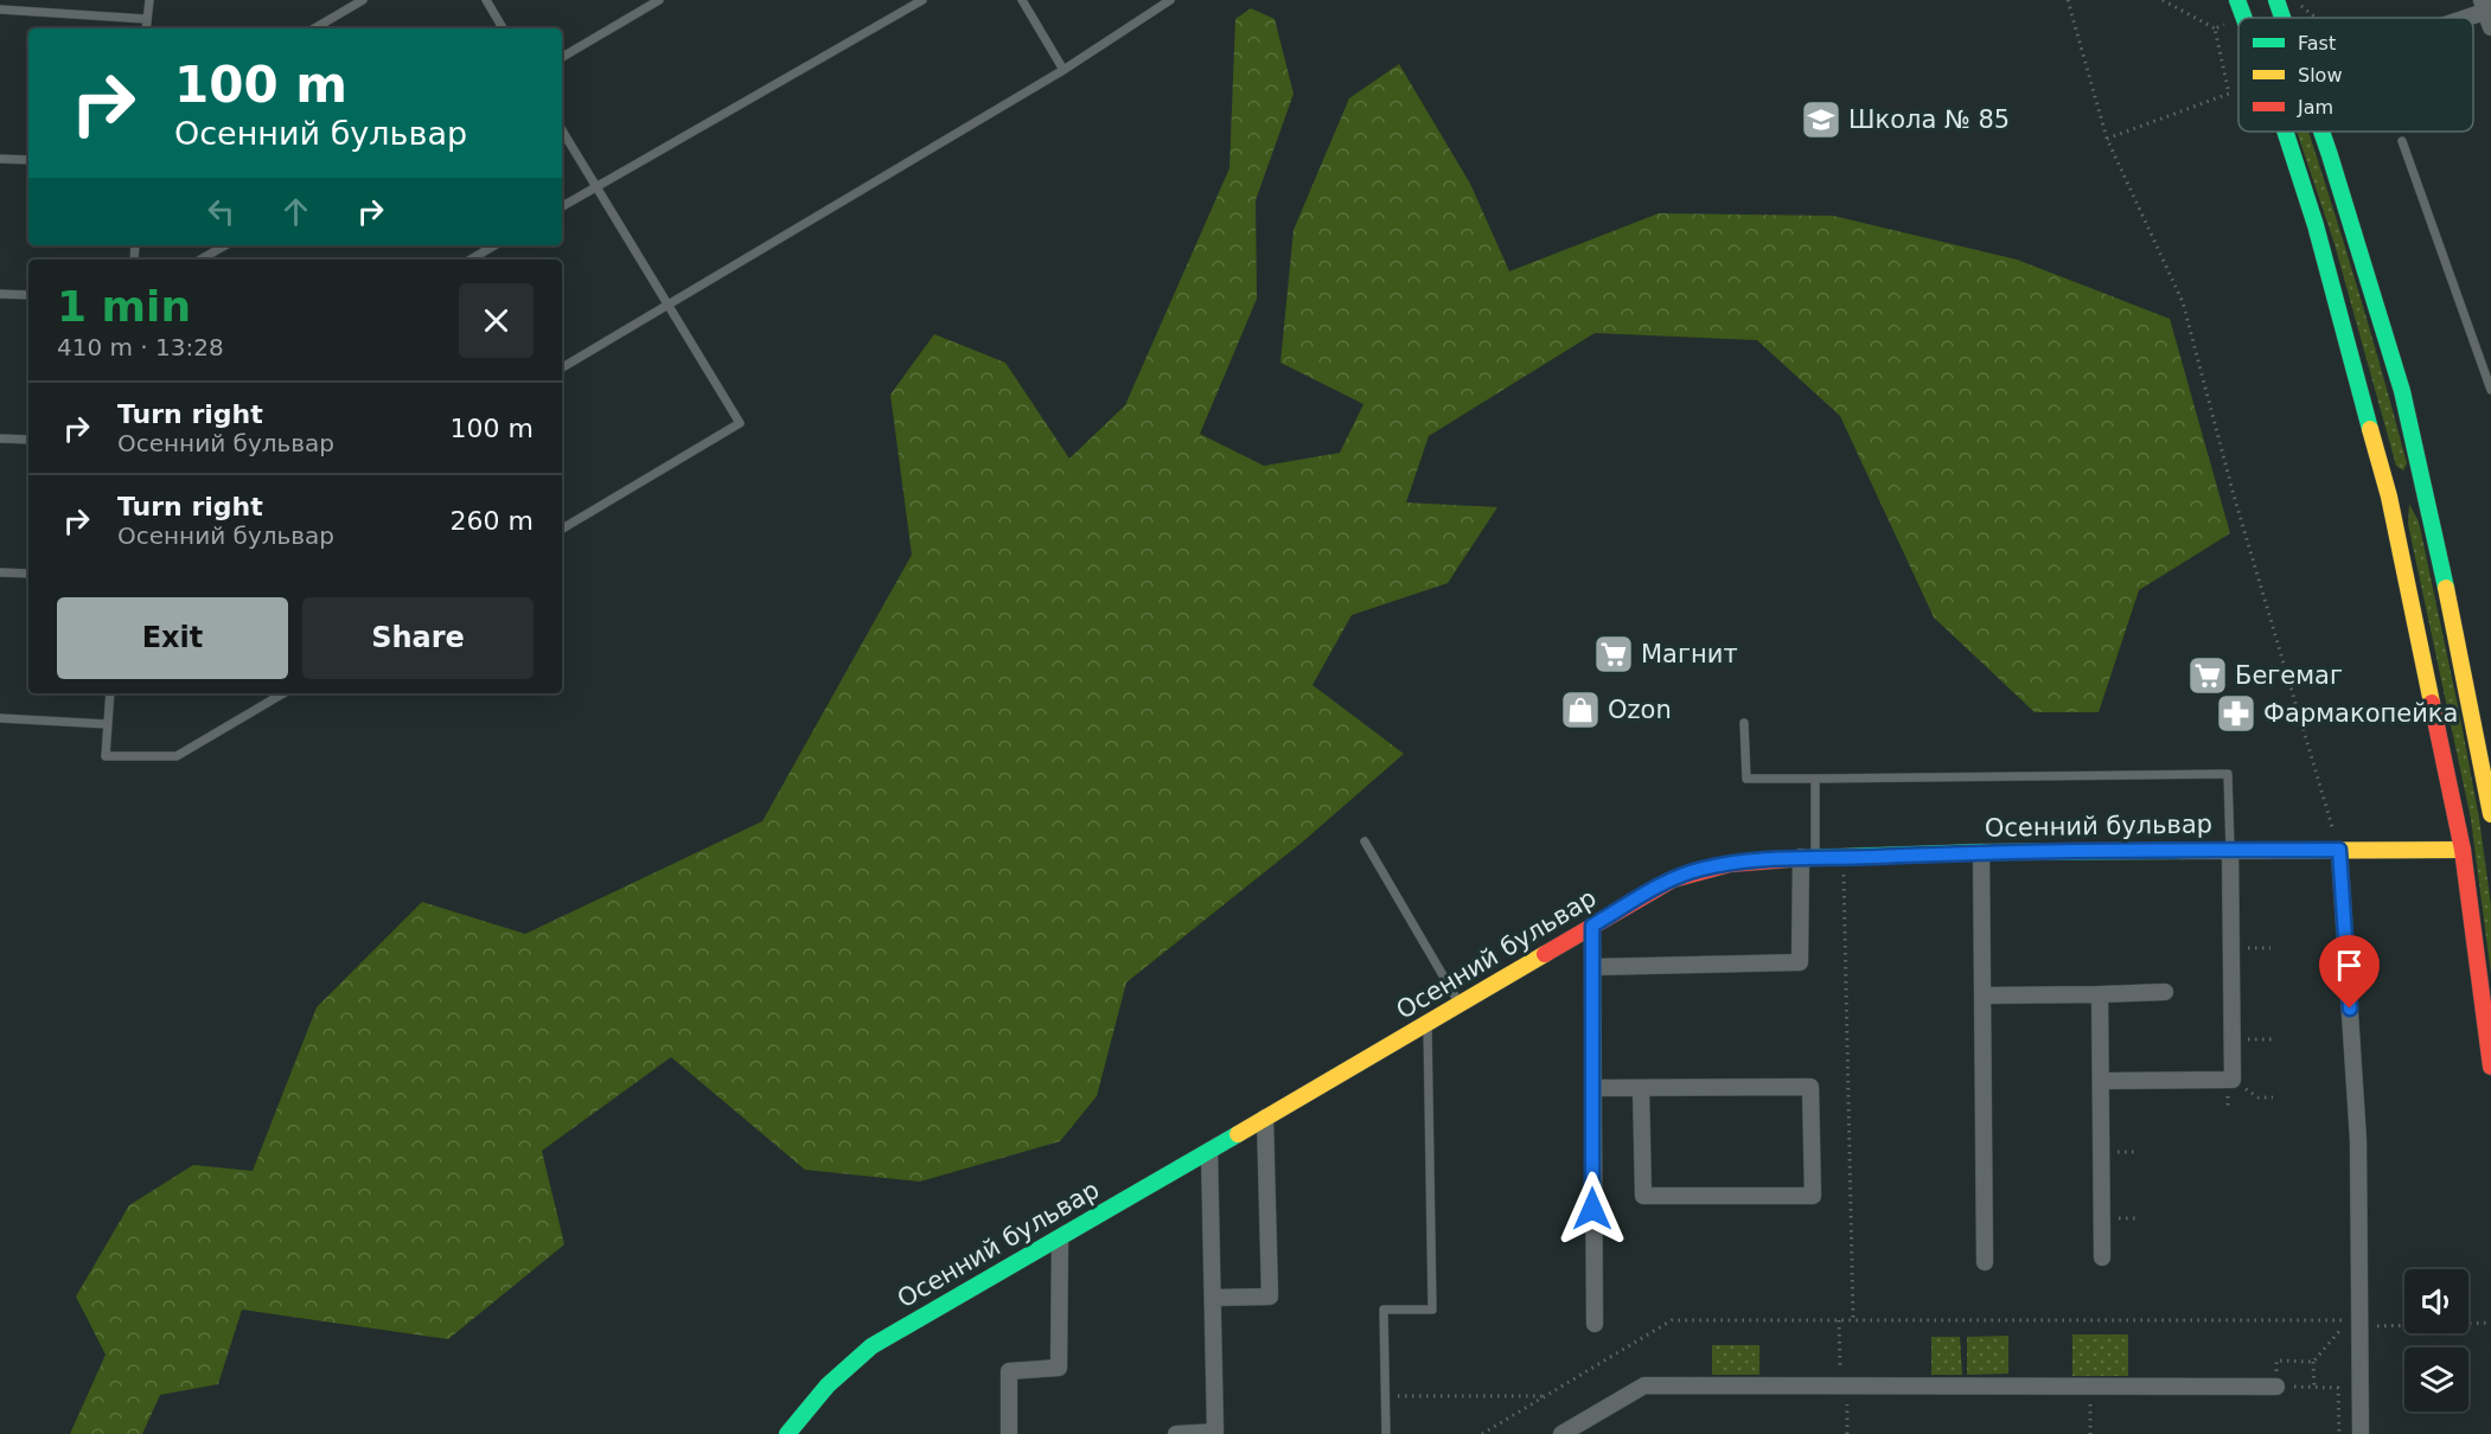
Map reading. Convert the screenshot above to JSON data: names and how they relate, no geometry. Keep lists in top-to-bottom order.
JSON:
{
  "streets": {
    "main road": ["Осенний бульвар"]
  },
  "places": {
    "school or university": ["Школа № 85"],
    "supermarket": ["Магнит", "Бегемаг"],
    "shop": ["Ozon"],
    "pharmacy": ["Фармакопейка"]
  },
  "legend": ["Fast", "Slow", "Jam"],
  "page": {
    "turn": ["100 m", "Осенний бульвар"],
    "heading": ["1 min", "410 m · 13:28"],
    "list": [
      {
        "name": "Turn right",
        "note": "Осенний бульвар",
        "value": "100 m"
      },
      {
        "name": "Turn right",
        "note": "Осенний бульвар",
        "value": "260 m"
      }
    ],
    "buttons": ["Exit", "Share"]
  }
}
